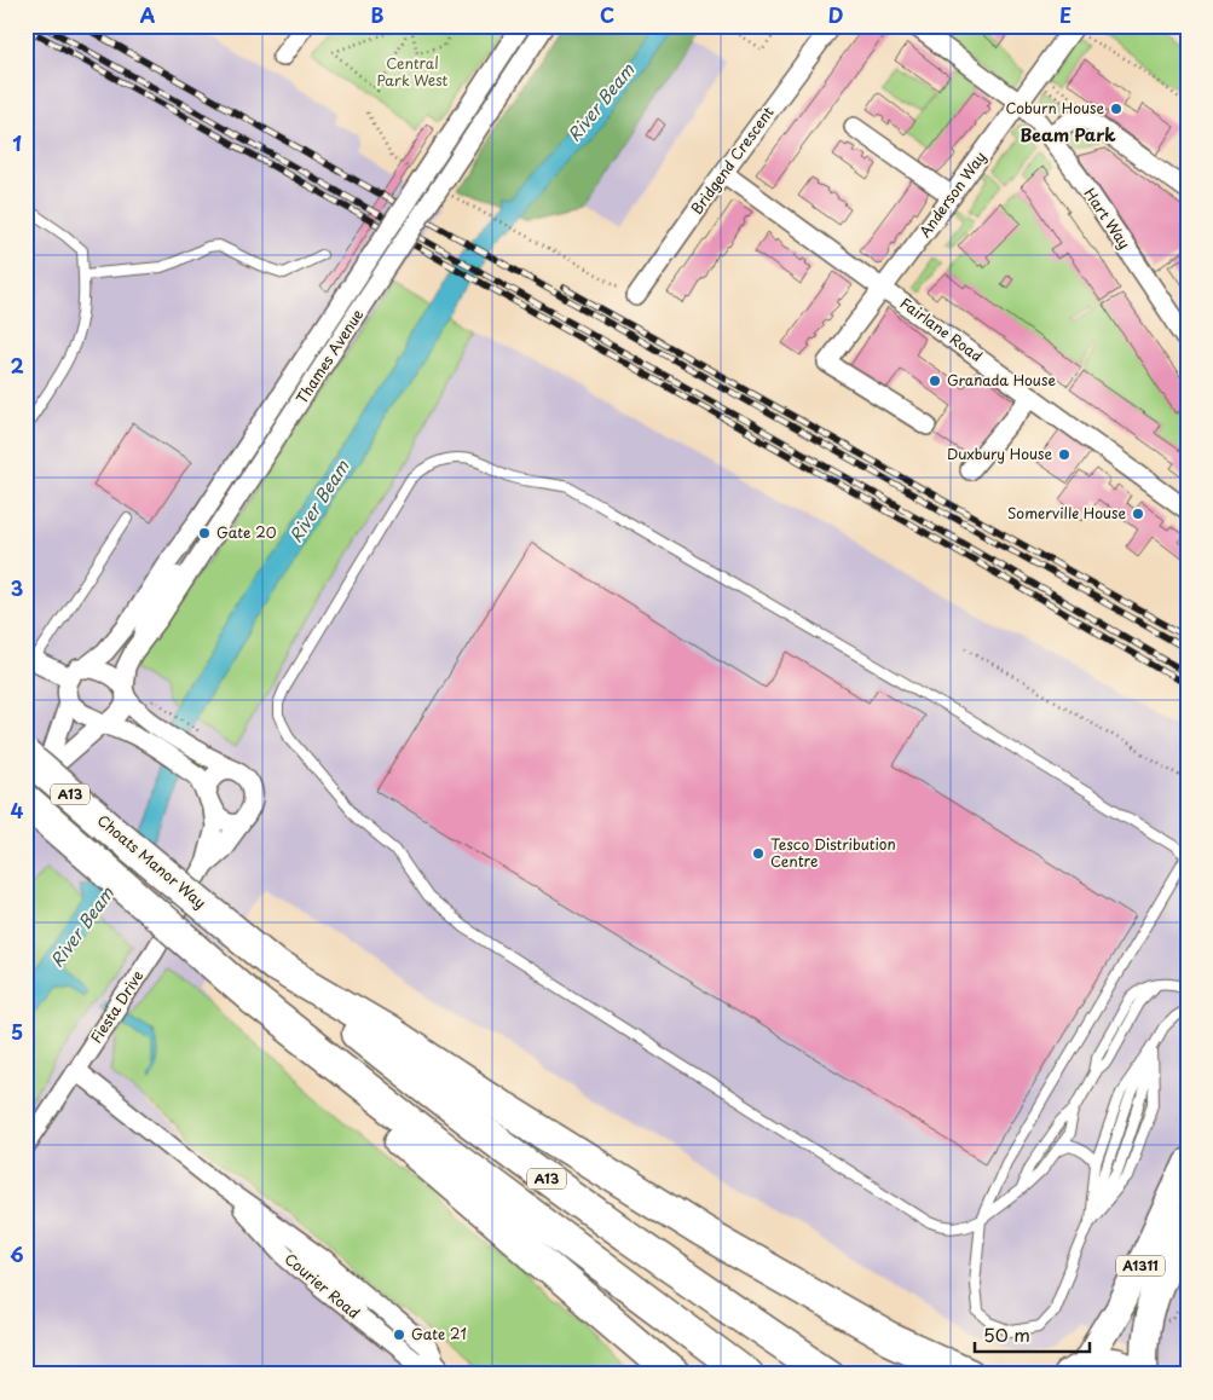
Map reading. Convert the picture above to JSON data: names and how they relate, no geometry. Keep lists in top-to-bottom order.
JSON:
{
  "streets": {
    "highway": ["A13", "Choats Manor Way"],
    "main road": ["A1311"],
    "street": [
      "Bridgend Crescent",
      "Anderson Way",
      "Hart Way",
      "Fairlane Road",
      "Thames Avenue",
      "Fiesta Drive",
      "Courier Road"
    ]
  },
  "crossings": [
    ["Bridgend Crescent", "Fairlane Road"],
    ["Anderson Way", "Hart Way"],
    ["Anderson Way", "Fairlane Road"],
    ["A13", "Choats Manor Way"],
    ["Fiesta Drive", "Courier Road"]
  ],
  "districts": ["Beam Park"],
  "water": ["River Beam"],
  "parks": ["Central Park West"],
  "places": [
    "Coburn House",
    "Granada House",
    "Duxbury House",
    "Somerville House",
    "Gate 20",
    "Tesco Distribution Centre",
    "Gate 21"
  ],
  "scale_bar": "50 m",
  "grid": {
    "columns": [
      "A",
      "B",
      "C",
      "D",
      "E"
    ],
    "rows": [
      "1",
      "2",
      "3",
      "4",
      "5",
      "6"
    ]
  }
}
